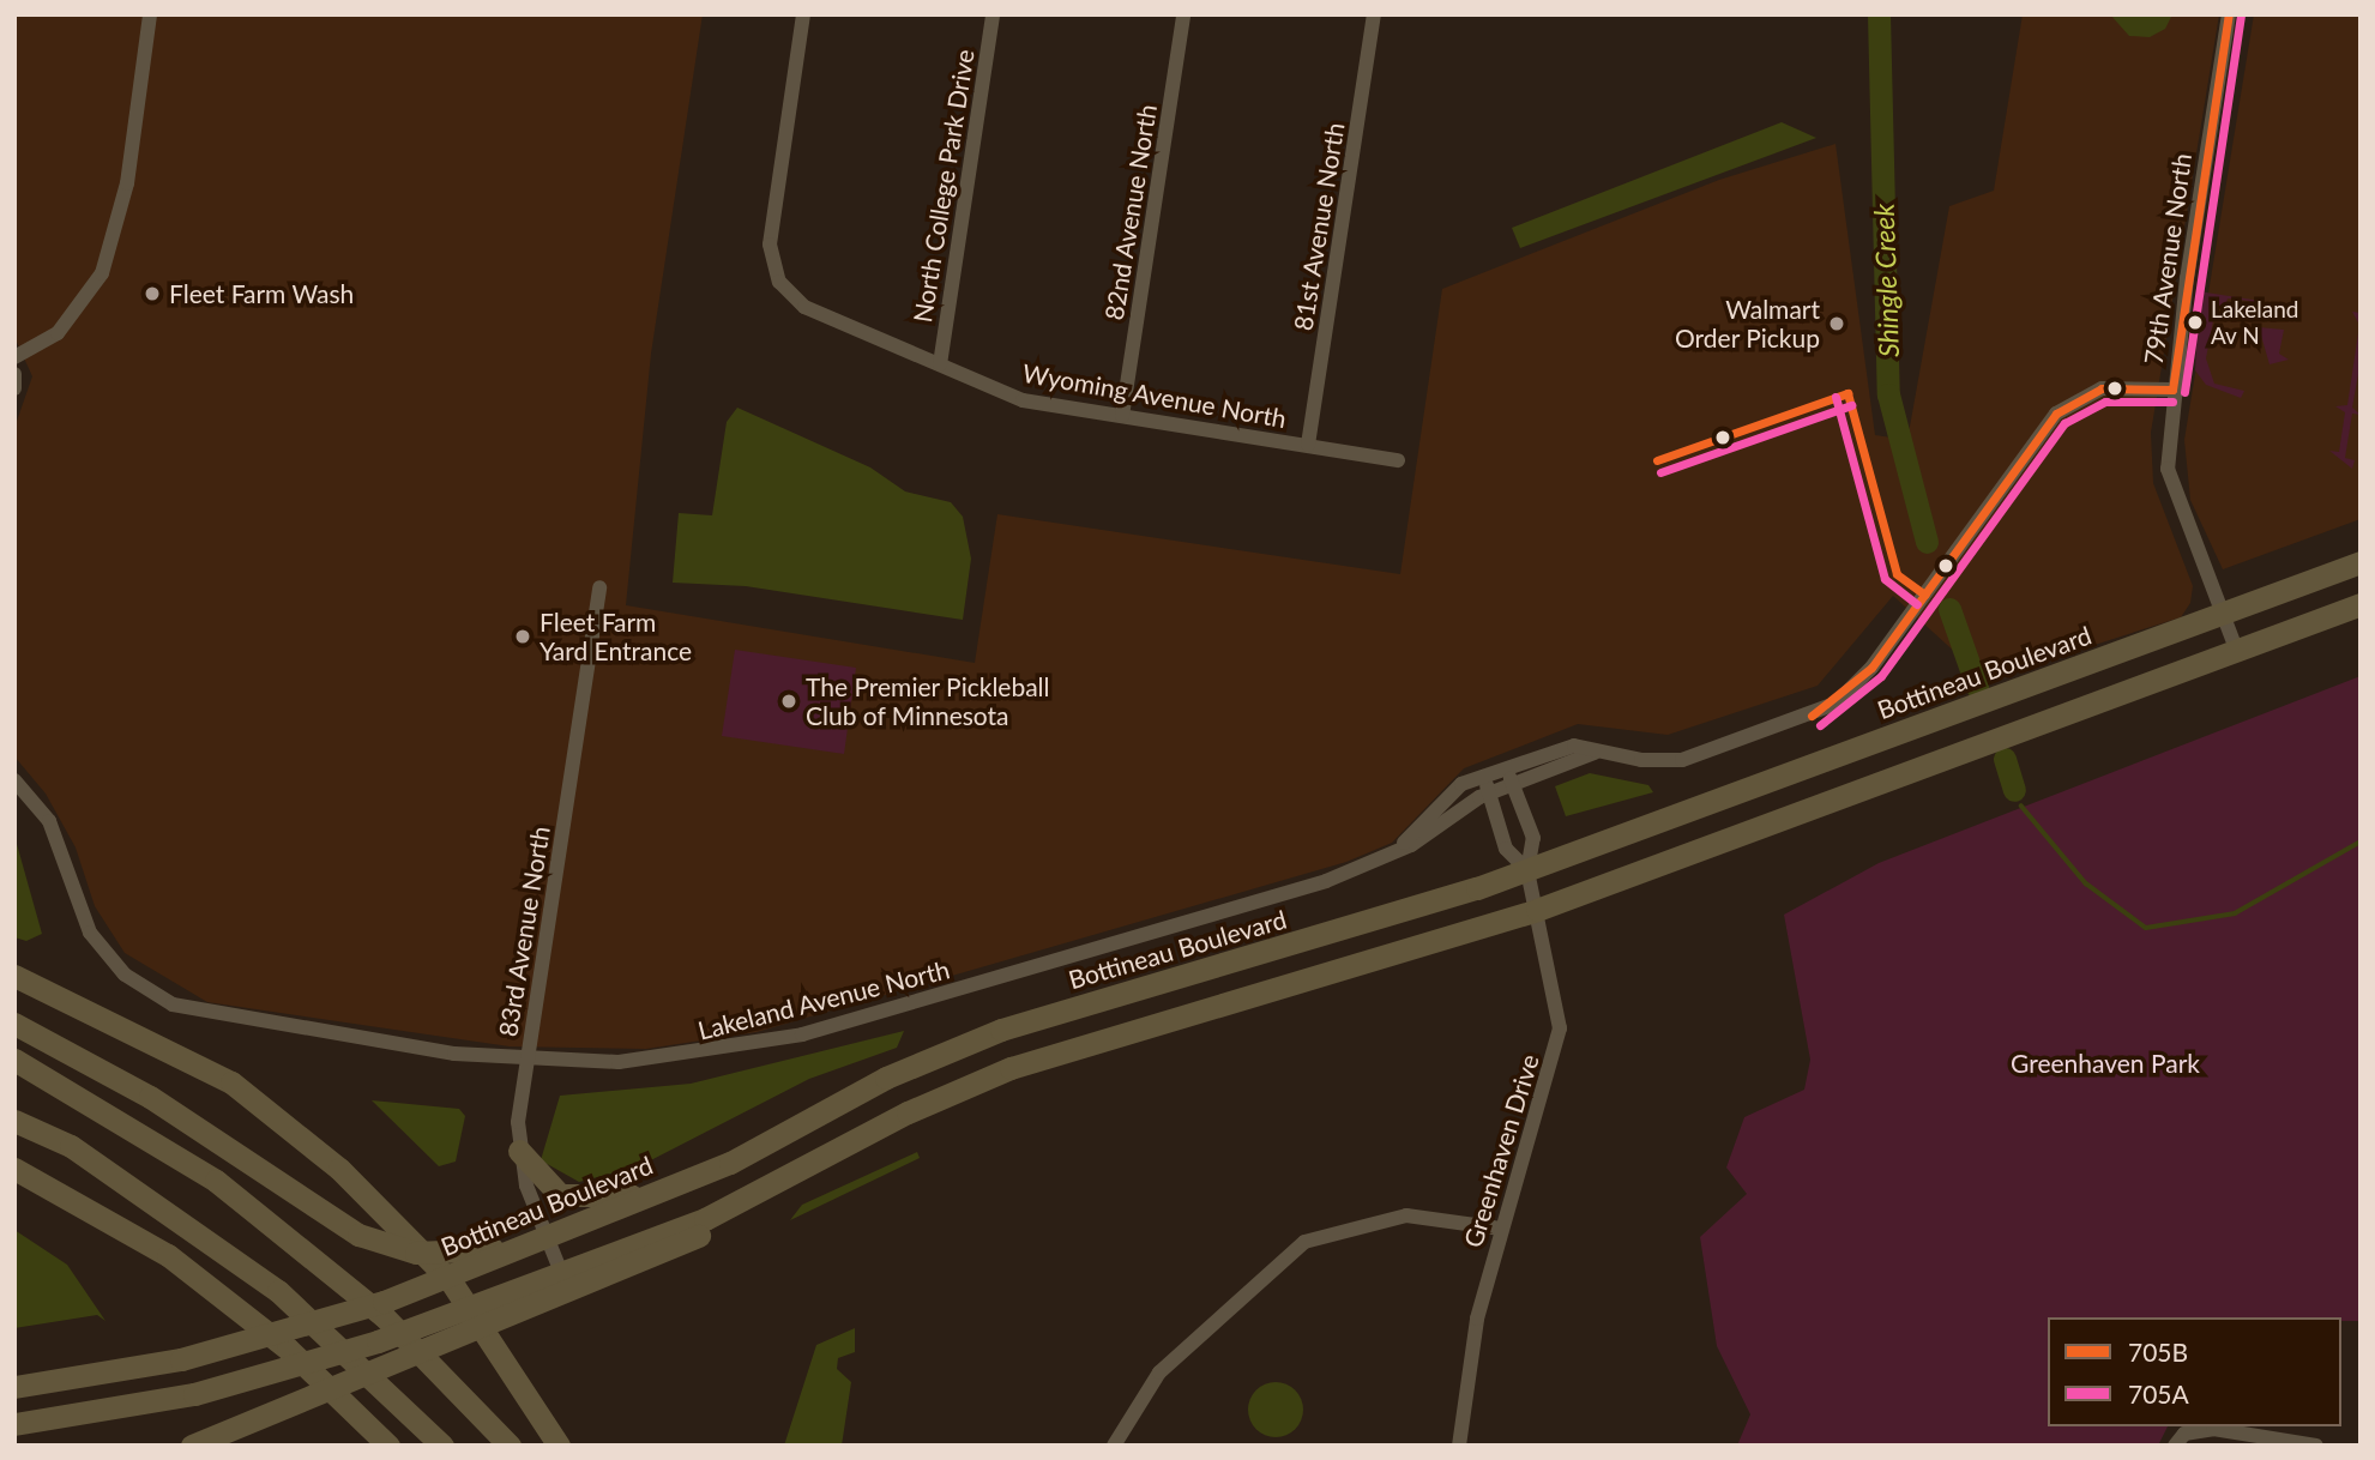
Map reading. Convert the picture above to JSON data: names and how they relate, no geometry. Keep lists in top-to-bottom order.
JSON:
{
  "streets": {
    "highway": ["Bottineau Boulevard"],
    "street": [
      "North College Park Drive",
      "82nd Avenue North",
      "81st Avenue North",
      "79th Avenue North",
      "Wyoming Avenue North",
      "83rd Avenue North",
      "Lakeland Avenue North",
      "Greenhaven Drive"
    ]
  },
  "crossings": [
    ["North College Park Drive", "Wyoming Avenue North"],
    ["82nd Avenue North", "Wyoming Avenue North"],
    ["81st Avenue North", "Wyoming Avenue North"],
    ["79th Avenue North", "Bottineau Boulevard"],
    ["79th Avenue North", "Lakeland Avenue North"],
    ["Bottineau Boulevard", "83rd Avenue North"],
    ["Bottineau Boulevard", "Greenhaven Drive"],
    ["83rd Avenue North", "Lakeland Avenue North"]
  ],
  "water": ["Shingle Creek"],
  "parks": ["Greenhaven Park"],
  "places": [
    "Fleet Farm Wash",
    "Lakeland Av N",
    "Walmart Order Pickup",
    "Fleet Farm Yard Entrance",
    "The Premier Pickleball Club of Minnesota"
  ],
  "lines": ["transit line 705B", "transit line 705A"],
  "legend": ["705B", "705A"]
}
